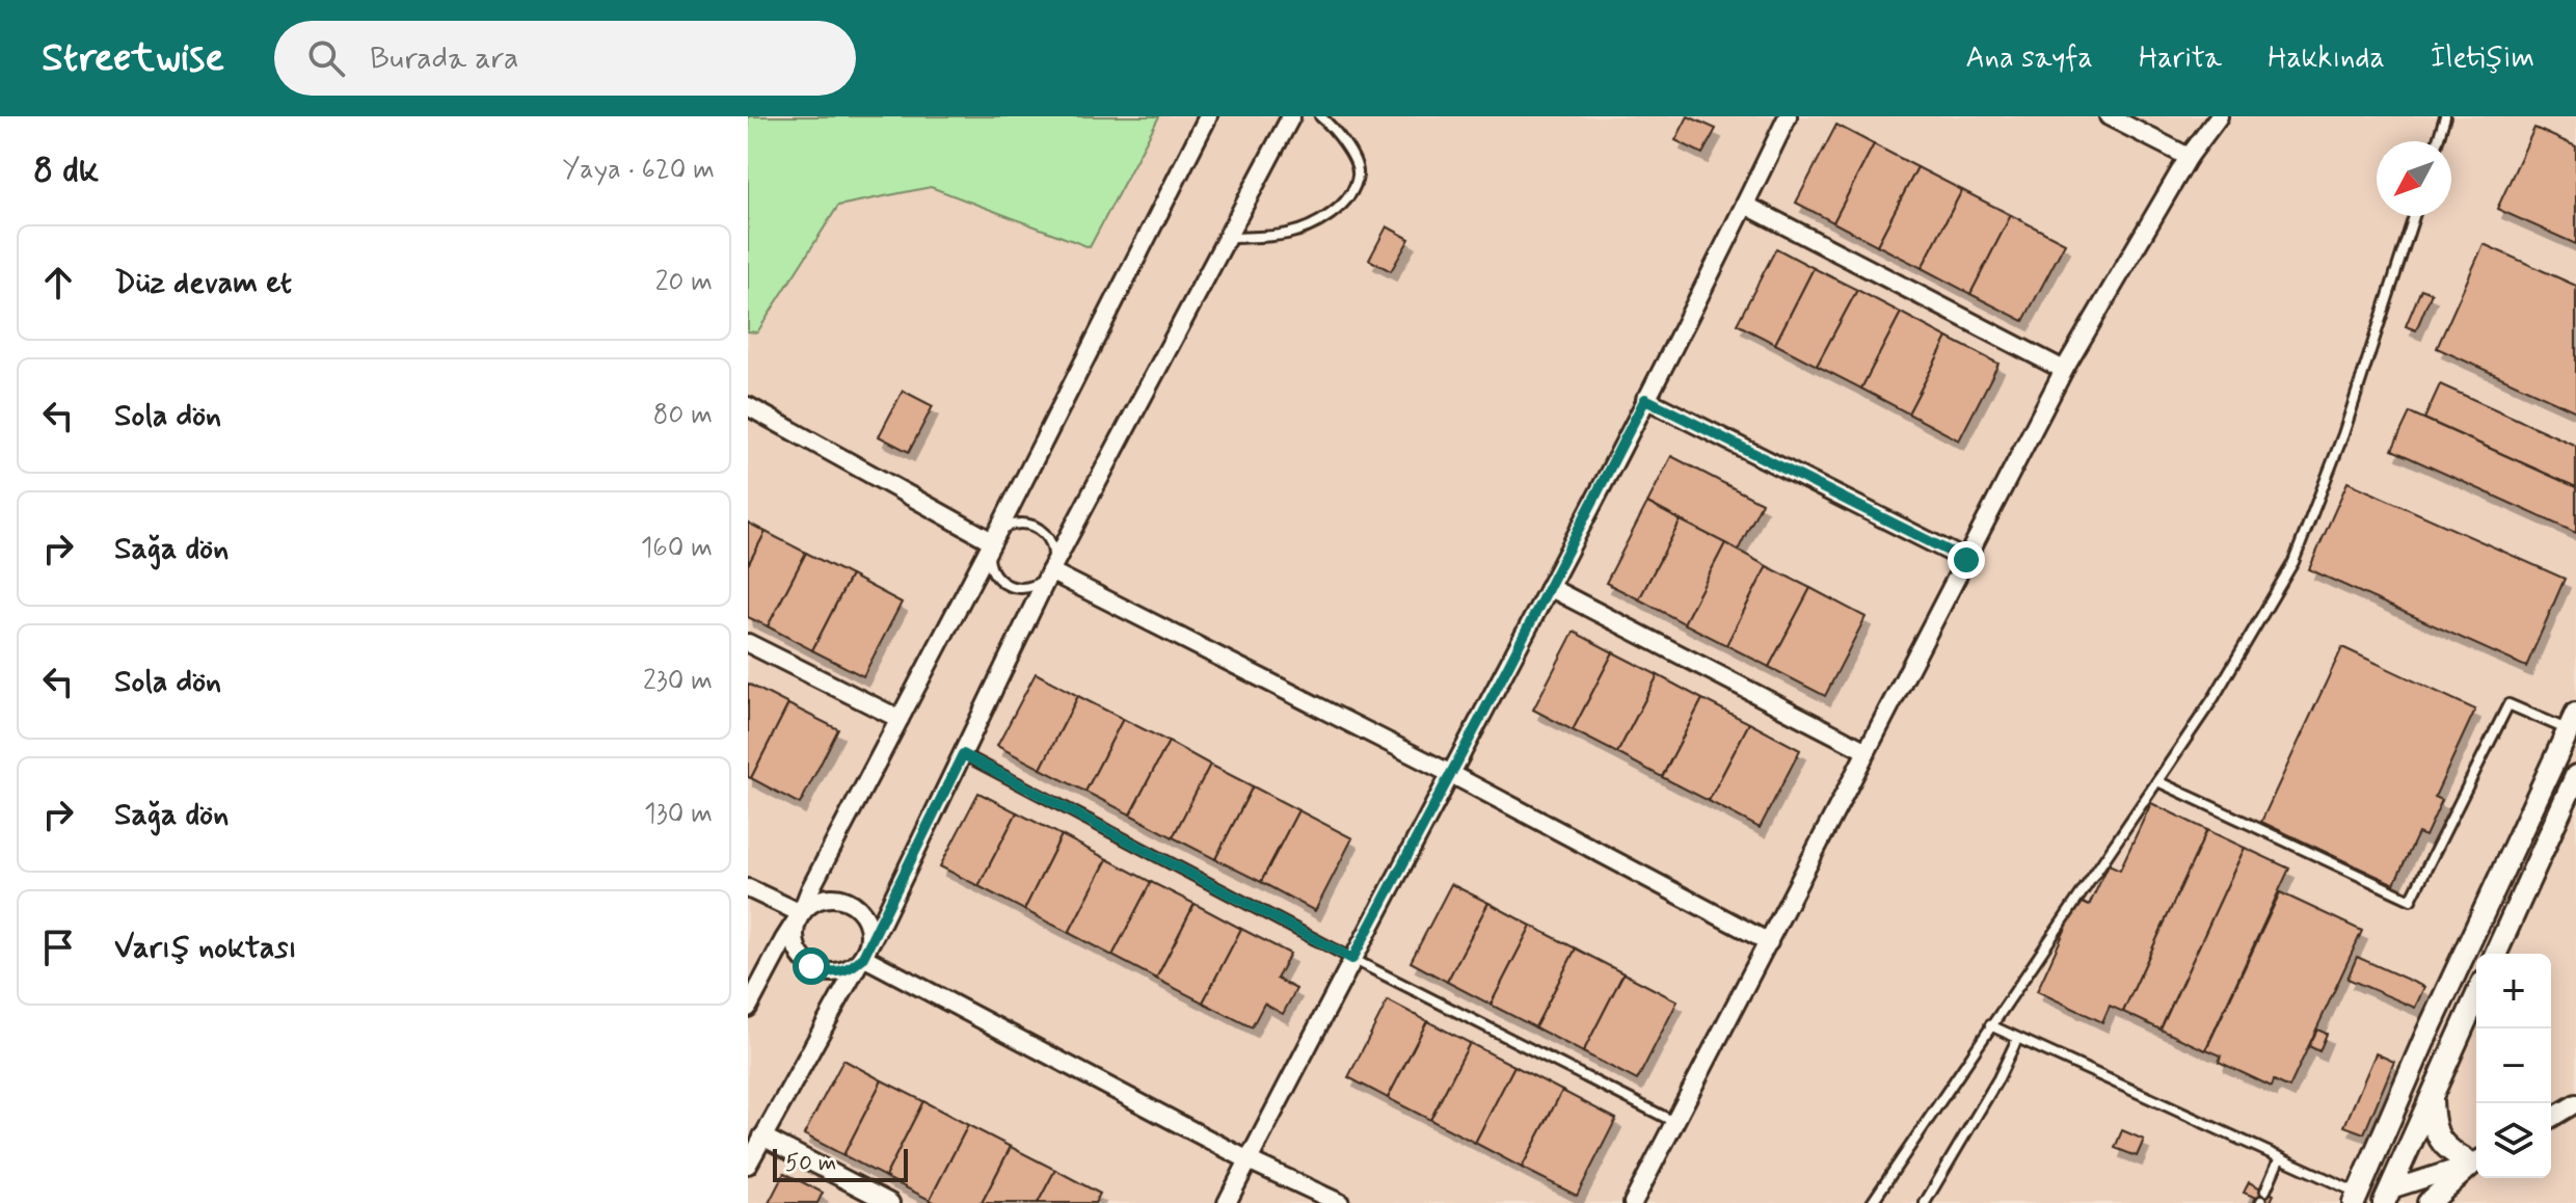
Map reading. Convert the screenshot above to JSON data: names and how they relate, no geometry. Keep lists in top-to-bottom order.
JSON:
{
  "scale_bar": "50 m",
  "north": "bottom left",
  "page": {
    "header": "Streetwise",
    "search": "Burada ara",
    "nav": [
      "Ana sayfa",
      "Harita",
      "Hakkında",
      "İletişim"
    ],
    "heading": ["8 dk", "Yaya · 620 m"],
    "list": [
      ["Düz devam et", "20 m"],
      ["Sola dön", "80 m"],
      ["Sağa dön", "160 m"],
      ["Sola dön", "230 m"],
      ["Sağa dön", "130 m"],
      "Varış noktası"
    ],
    "map_buttons": ["+", "−"],
    "scale": "50 m"
  }
}
